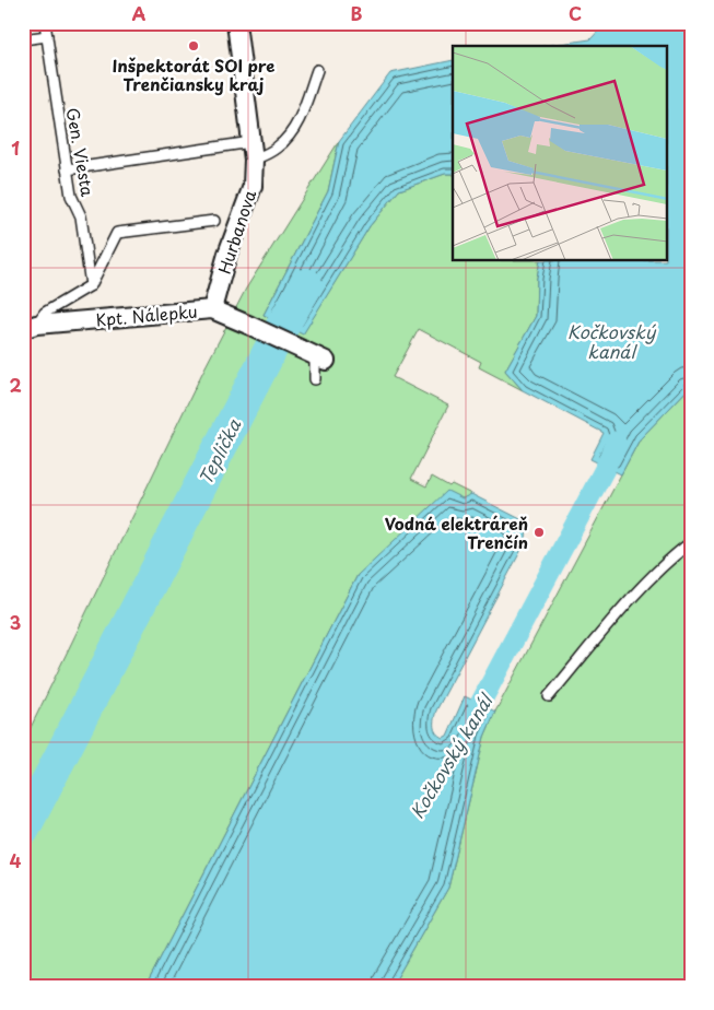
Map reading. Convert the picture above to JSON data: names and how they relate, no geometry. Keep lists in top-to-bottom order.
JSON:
{
  "streets": {
    "street": ["Hurbanova", "Kpt. Nálepku"],
    "lane": ["Gen. Viesta"]
  },
  "crossings": [
    ["Hurbanova", "Kpt. Nálepku"]
  ],
  "water": ["Kočkovský kanál", "Teplička"],
  "places": ["Inšpektorát SOI pre Trenčiansky kraj", "Vodná elektráreň Trenčín"],
  "grid": {
    "columns": ["A", "B", "C"],
    "rows": [
      "1",
      "2",
      "3",
      "4"
    ]
  }
}
